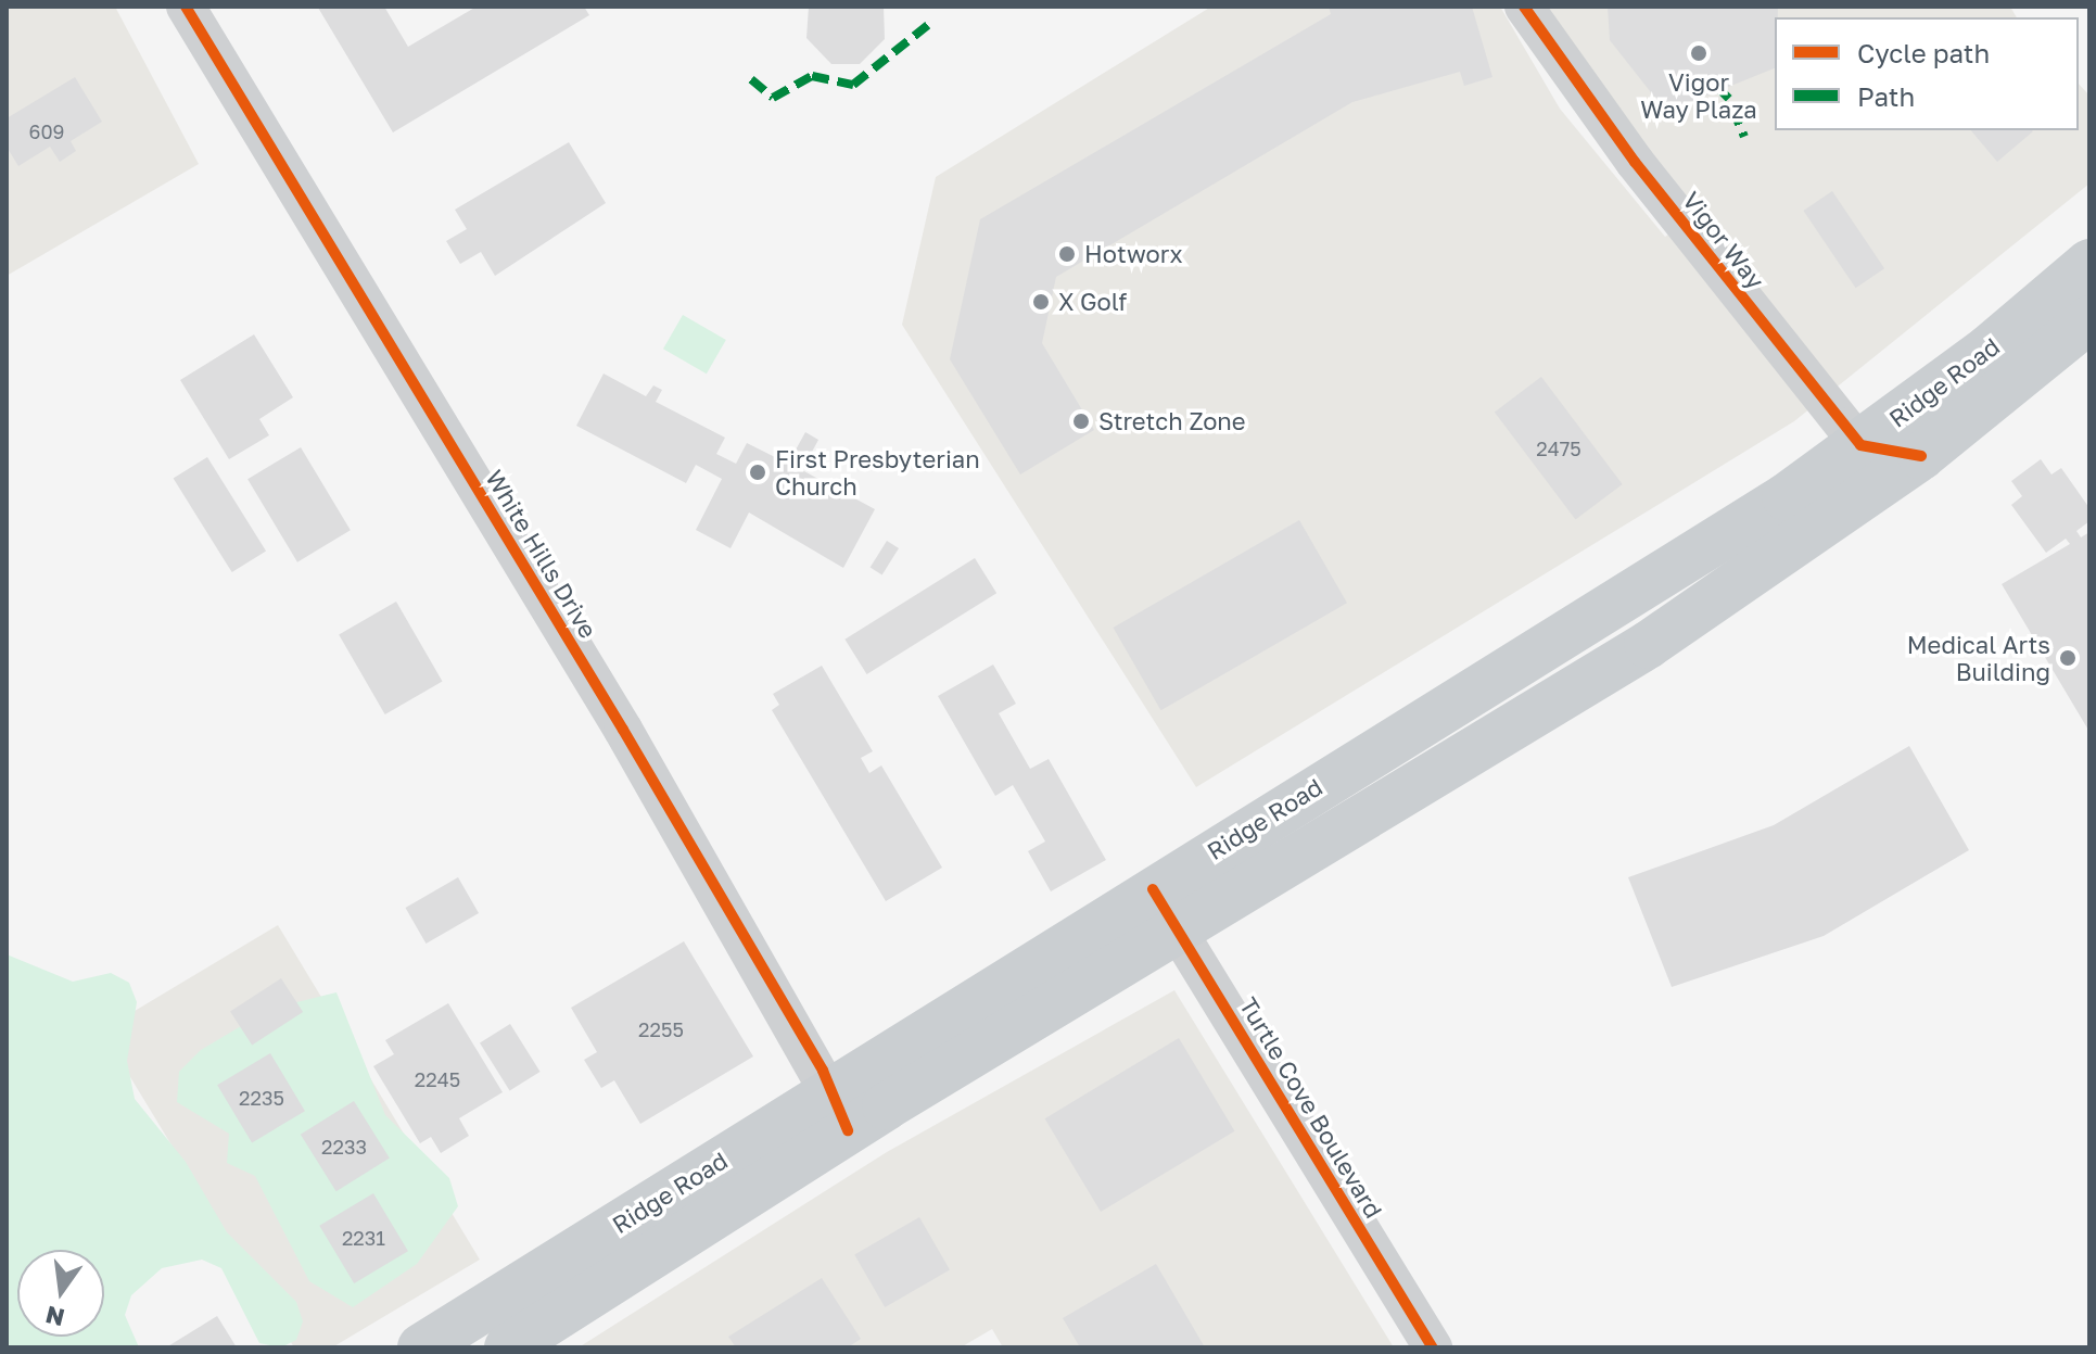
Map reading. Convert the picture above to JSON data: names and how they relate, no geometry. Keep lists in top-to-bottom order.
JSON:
{
  "streets": {
    "main road": ["Ridge Road"],
    "street": ["Vigor Way", "White Hills Drive", "Turtle Cove Boulevard"]
  },
  "crossings": [
    ["Vigor Way", "Ridge Road"],
    ["Ridge Road", "White Hills Drive"],
    ["Ridge Road", "Turtle Cove Boulevard"]
  ],
  "places": [
    "Vigor Way Plaza",
    "Hotworx",
    "X Golf",
    "Stretch Zone",
    "First Presbyterian Church",
    "Medical Arts Building"
  ],
  "house_numbers": [
    "609",
    "2475",
    "2255",
    "2245",
    "2235",
    "2233",
    "2231"
  ],
  "legend": ["Cycle path", "Path"],
  "north": "bottom"
}
